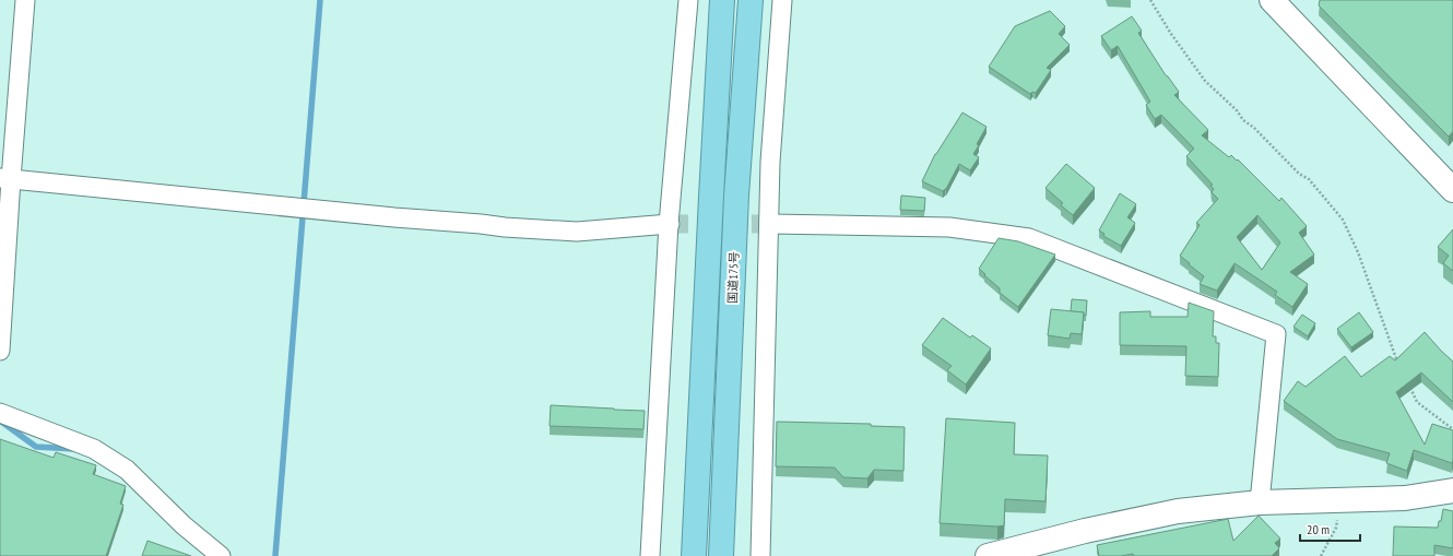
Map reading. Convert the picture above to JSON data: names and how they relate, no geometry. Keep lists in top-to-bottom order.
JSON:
{
  "streets": {
    "highway": ["国道175号"]
  },
  "scale_bar": "20 m"
}
